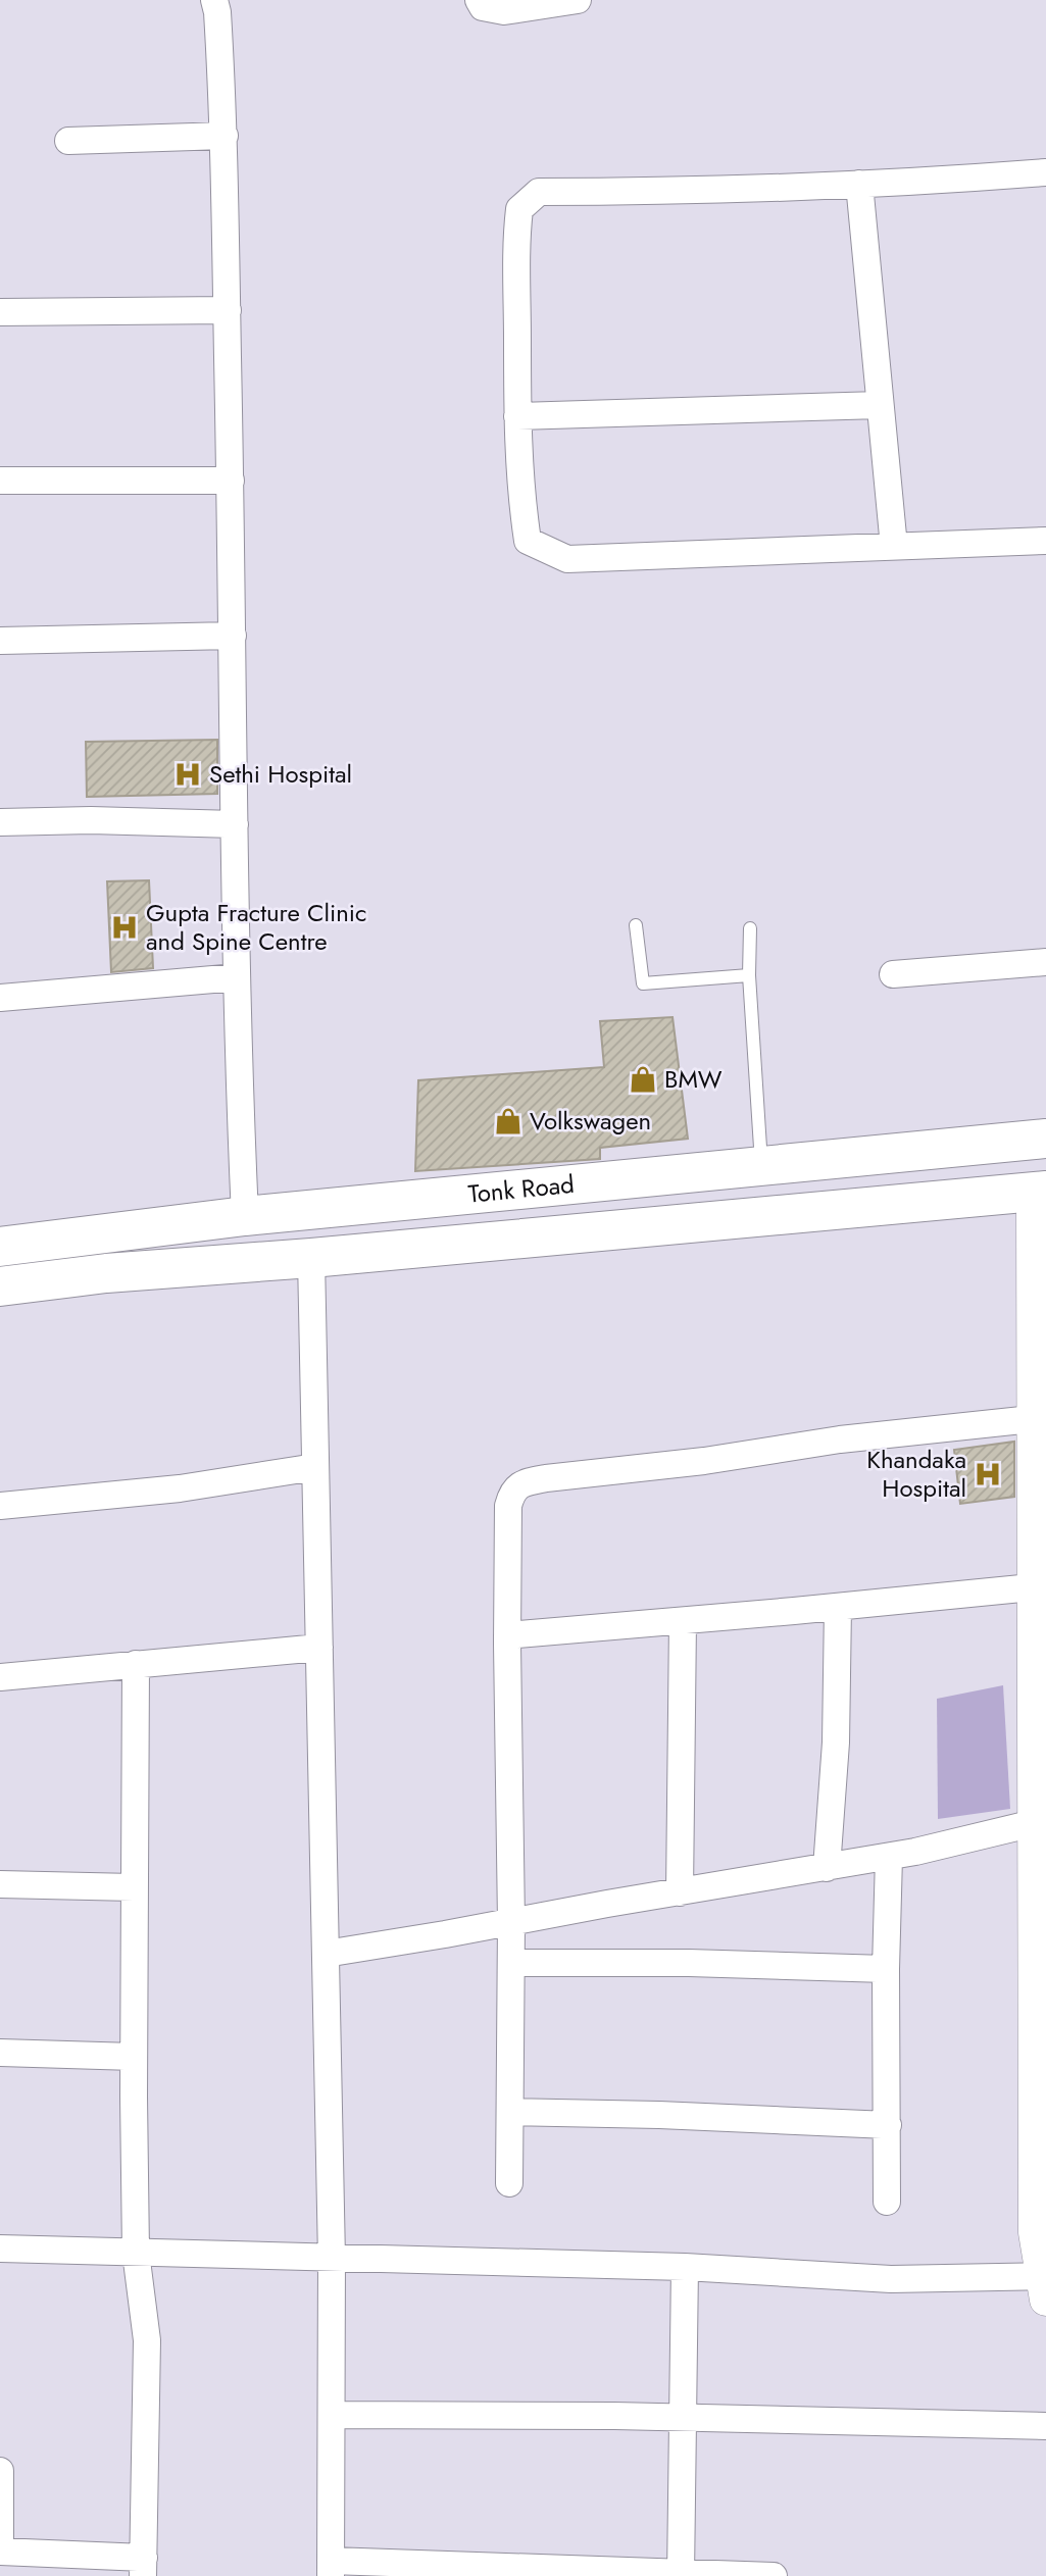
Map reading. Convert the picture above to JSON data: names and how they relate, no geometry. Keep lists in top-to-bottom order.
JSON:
{
  "streets": {
    "main road": ["Tonk Road"]
  },
  "places": {
    "hospital": ["Sethi Hospital", "Gupta Fracture Clinic and Spine Centre", "Khandaka Hospital"],
    "shop": ["BMW", "Volkswagen"]
  }
}
